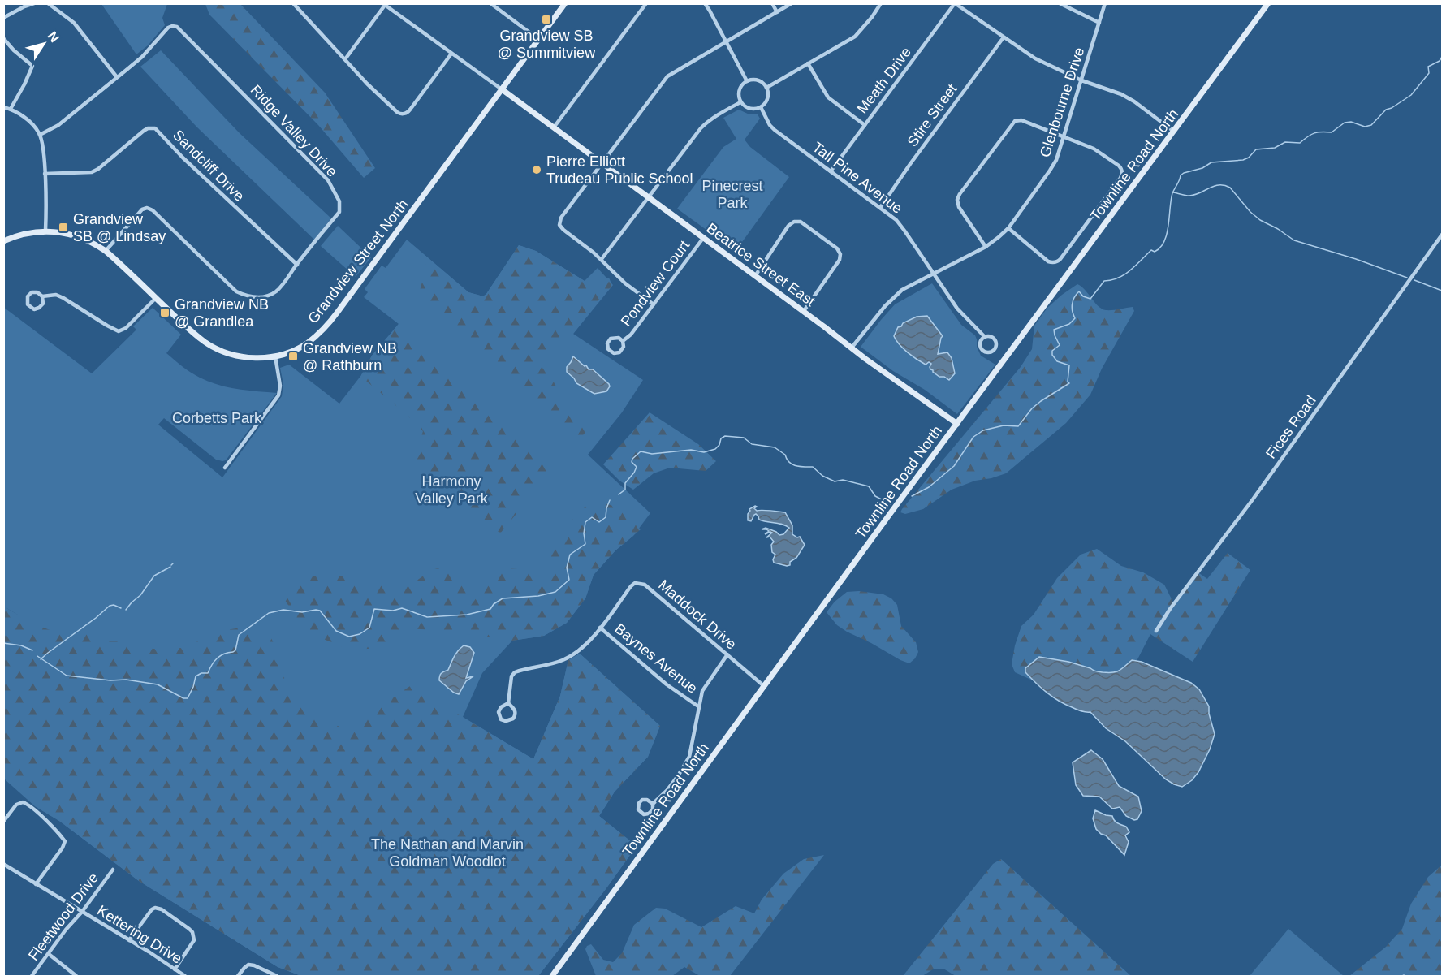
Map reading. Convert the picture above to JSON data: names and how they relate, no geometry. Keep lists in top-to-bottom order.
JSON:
{
  "streets": {
    "street": [
      "Meath Drive",
      "Glenbourne Drive",
      "Stire Street",
      "Ridge Valley Drive",
      "Townline Road North",
      "Sandcliff Drive",
      "Tall Pine Avenue",
      "Grandview Street North",
      "Beatrice Street East",
      "Pondview Court",
      "Fices Road",
      "Maddock Drive",
      "Baynes Avenue",
      "Fleetwood Drive",
      "Kettering Drive"
    ]
  },
  "crossings": [
    ["Meath Drive", "Tall Pine Avenue"],
    ["Glenbourne Drive", "Tall Pine Avenue"],
    ["Glenbourne Drive", "Beatrice Street East"],
    ["Stire Street", "Tall Pine Avenue"],
    ["Ridge Valley Drive", "Sandcliff Drive"],
    ["Ridge Valley Drive", "Grandview Street North"],
    ["Townline Road North", "Beatrice Street East"],
    ["Townline Road North", "Maddock Drive"],
    ["Grandview Street North", "Beatrice Street East"],
    ["Beatrice Street East", "Pondview Court"],
    ["Maddock Drive", "Baynes Avenue"],
    ["Fleetwood Drive", "Kettering Drive"]
  ],
  "parks": [
    "Pinecrest Park",
    "Corbetts Park",
    "Harmony Valley Park",
    "The Nathan and Marvin Goldman Woodlot"
  ],
  "places": {
    "transit": [
      "Grandview SB @ Summitview",
      "Grandview SB @ Lindsay",
      "Grandview NB @ Grandlea",
      "Grandview NB @ Rathburn"
    ],
    "other": ["Pierre Elliott Trudeau Public School"]
  },
  "north": "top right"
}
